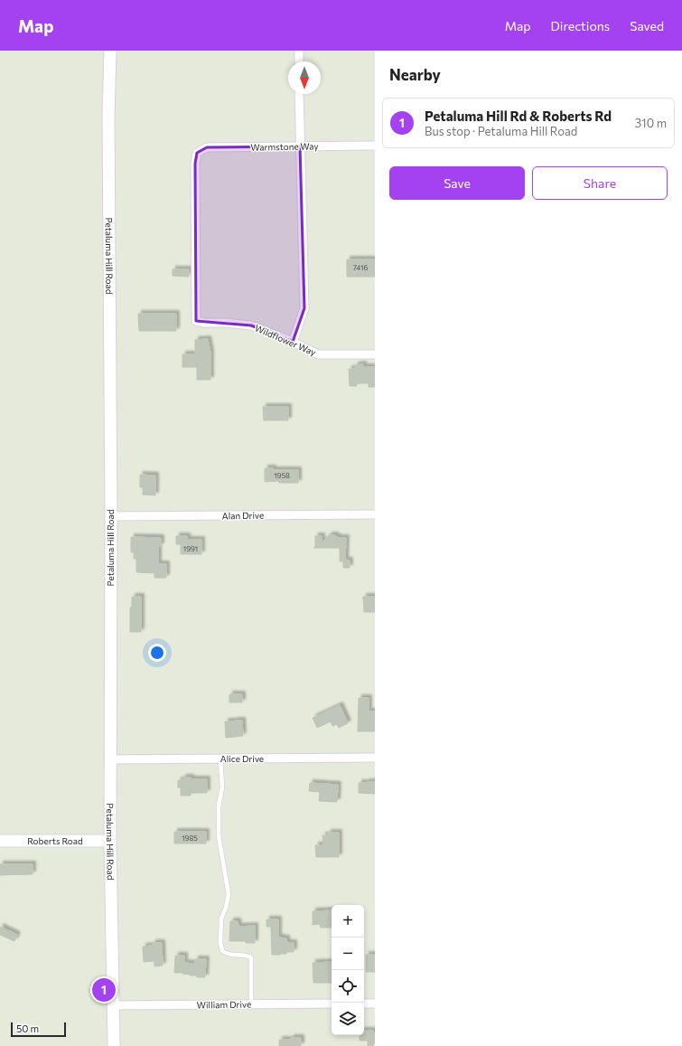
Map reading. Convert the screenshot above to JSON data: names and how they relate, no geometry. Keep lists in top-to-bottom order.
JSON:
{
  "streets": {
    "main road": ["Petaluma Hill Road", "Roberts Road"],
    "street": [
      "Warmstone Way",
      "Wildflower Way",
      "Alan Drive",
      "Alice Drive",
      "William Drive"
    ]
  },
  "crossings": [
    ["Warmstone Way", "Wildflower Way"],
    ["Petaluma Hill Road", "Alan Drive"],
    ["Petaluma Hill Road", "Alice Drive"],
    ["Petaluma Hill Road", "Roberts Road"],
    ["Petaluma Hill Road", "William Drive"]
  ],
  "house_numbers": [
    "7416",
    "1958",
    "1991",
    "1985"
  ],
  "scale_bar": "50 m",
  "north": "bottom",
  "page": {
    "header": "Map",
    "nav": ["Map", "Directions", "Saved"],
    "heading": "Nearby",
    "list": [
      {
        "mark": "1",
        "name": "Petaluma Hill Rd & Roberts Rd",
        "note": "Bus stop · Petaluma Hill Road",
        "value": "310 m"
      }
    ],
    "buttons": ["Save", "Share"],
    "map_buttons": ["+", "−"],
    "pins": "1",
    "scale": "50 m"
  }
}
